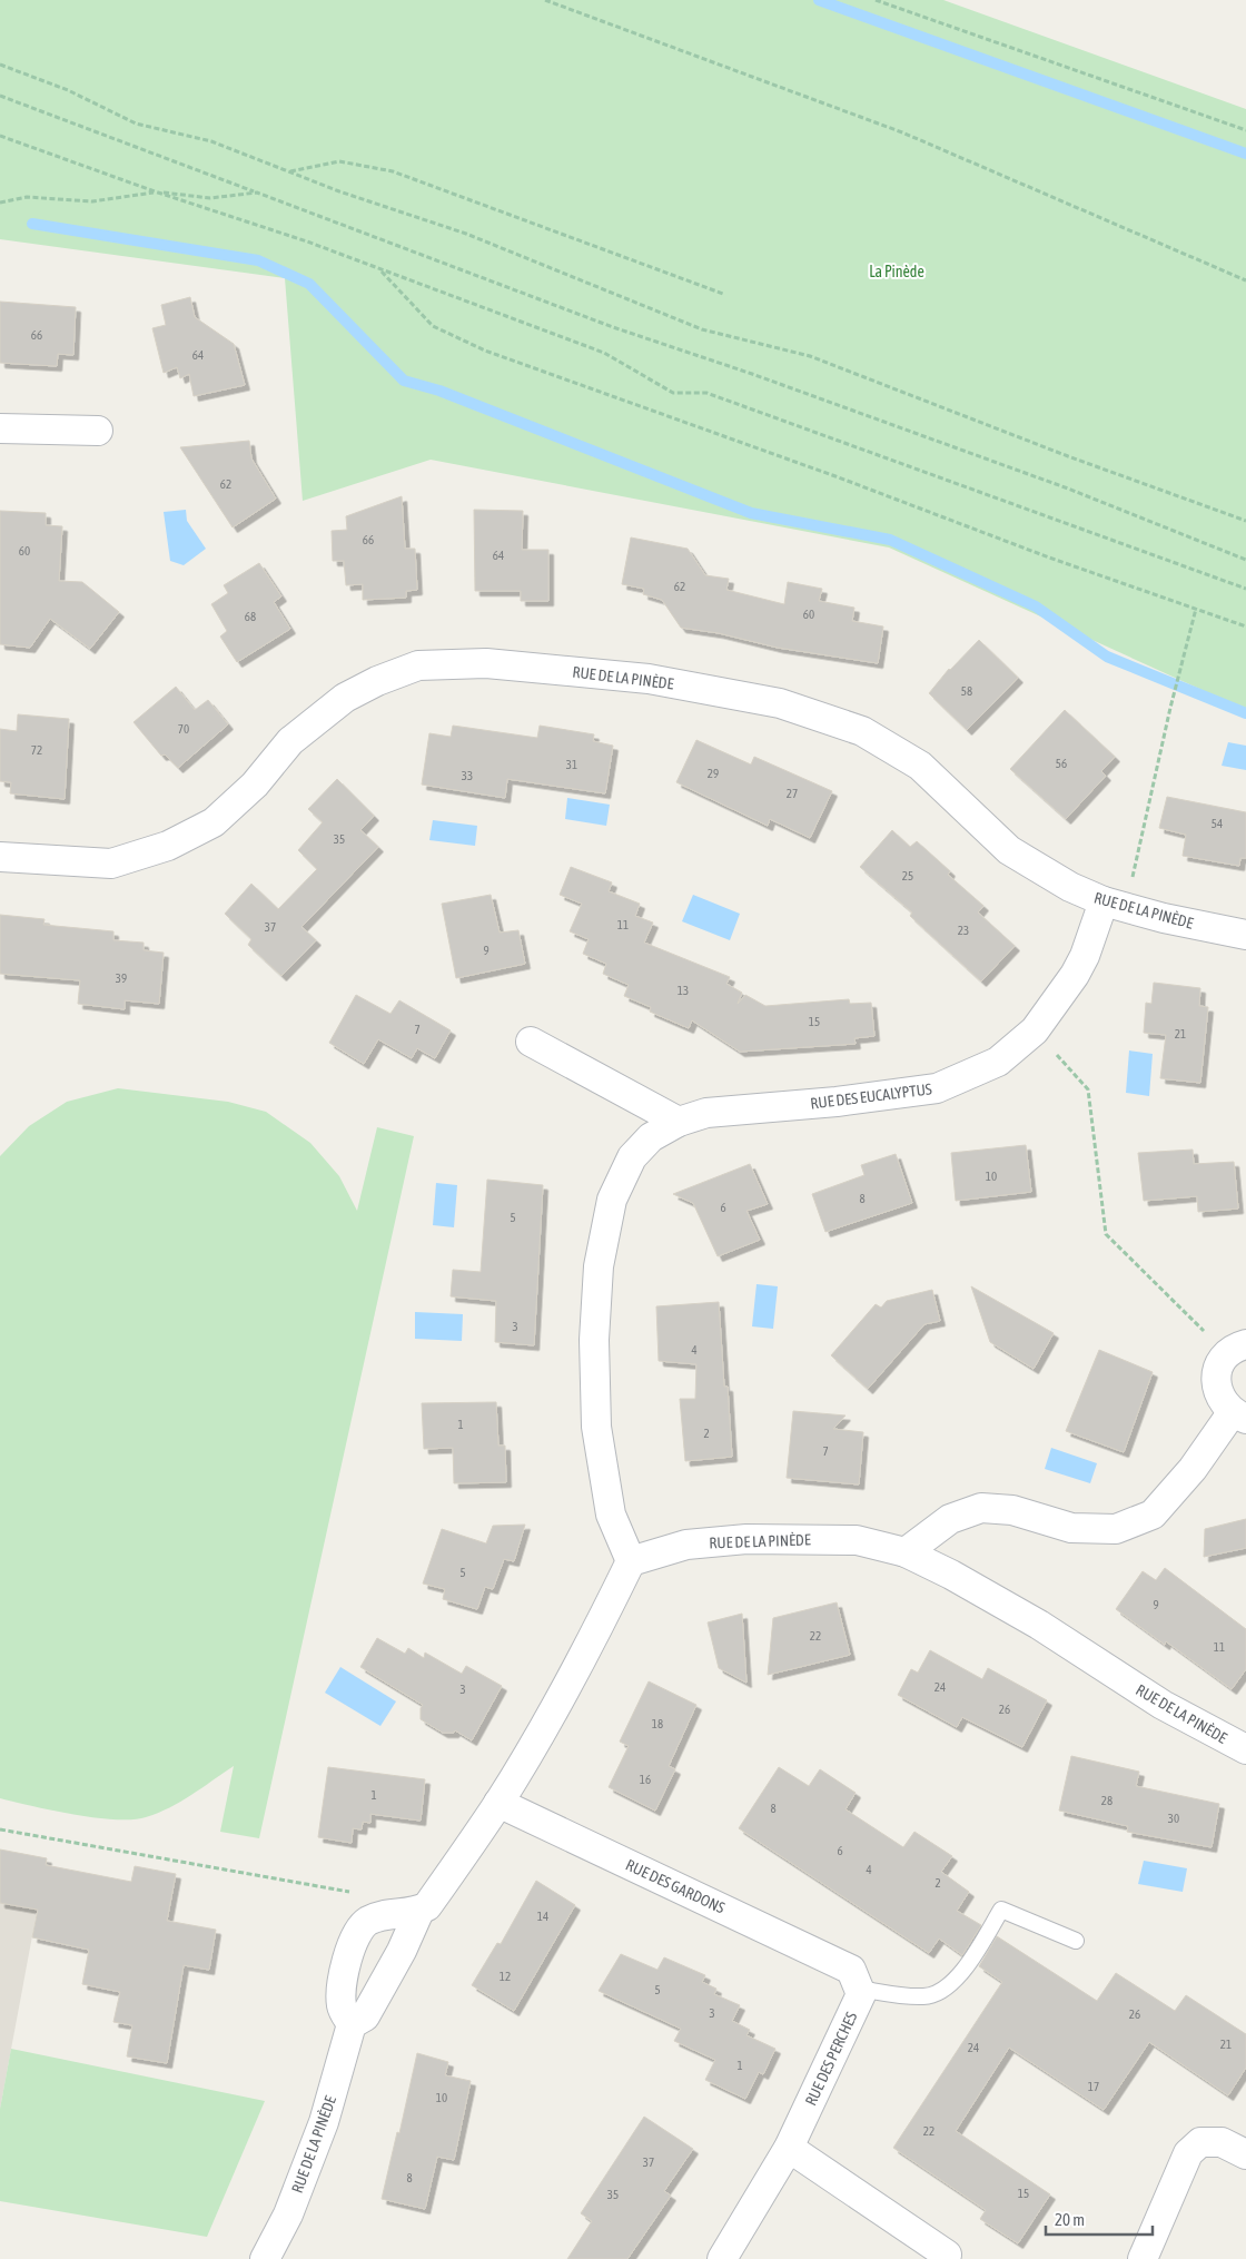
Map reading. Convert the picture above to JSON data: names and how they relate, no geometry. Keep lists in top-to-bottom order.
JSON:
{
  "streets": {
    "street": [
      "RUE DE LA PINÈDE",
      "RUE DES EUCALYPTUS",
      "RUE DES GARDONS",
      "RUE DES PERCHES"
    ]
  },
  "crossings": [
    ["RUE DE LA PINÈDE", "RUE DES EUCALYPTUS"],
    ["RUE DES GARDONS", "RUE DES PERCHES"]
  ],
  "parks": ["La Pinède"],
  "house_numbers": [
    "66",
    "64",
    "62",
    "66",
    "60",
    "64",
    "62",
    "60",
    "68",
    "58",
    "70",
    "72",
    "56",
    "31",
    "29",
    "33",
    "27",
    "54",
    "35",
    "25",
    "11",
    "37",
    "23",
    "9",
    "39",
    "13",
    "15",
    "7",
    "21",
    "10",
    "8",
    "6",
    "5",
    "3",
    "4",
    "1",
    "2",
    "7",
    "5",
    "9",
    "22",
    "11",
    "24",
    "3",
    "26",
    "18",
    "16",
    "1",
    "28",
    "8",
    "30",
    "6",
    "4",
    "2",
    "14",
    "12",
    "5",
    "3",
    "26",
    "21",
    "24",
    "1",
    "17",
    "10",
    "22",
    "37",
    "8",
    "15",
    "35"
  ],
  "scale_bar": "20 m"
}
